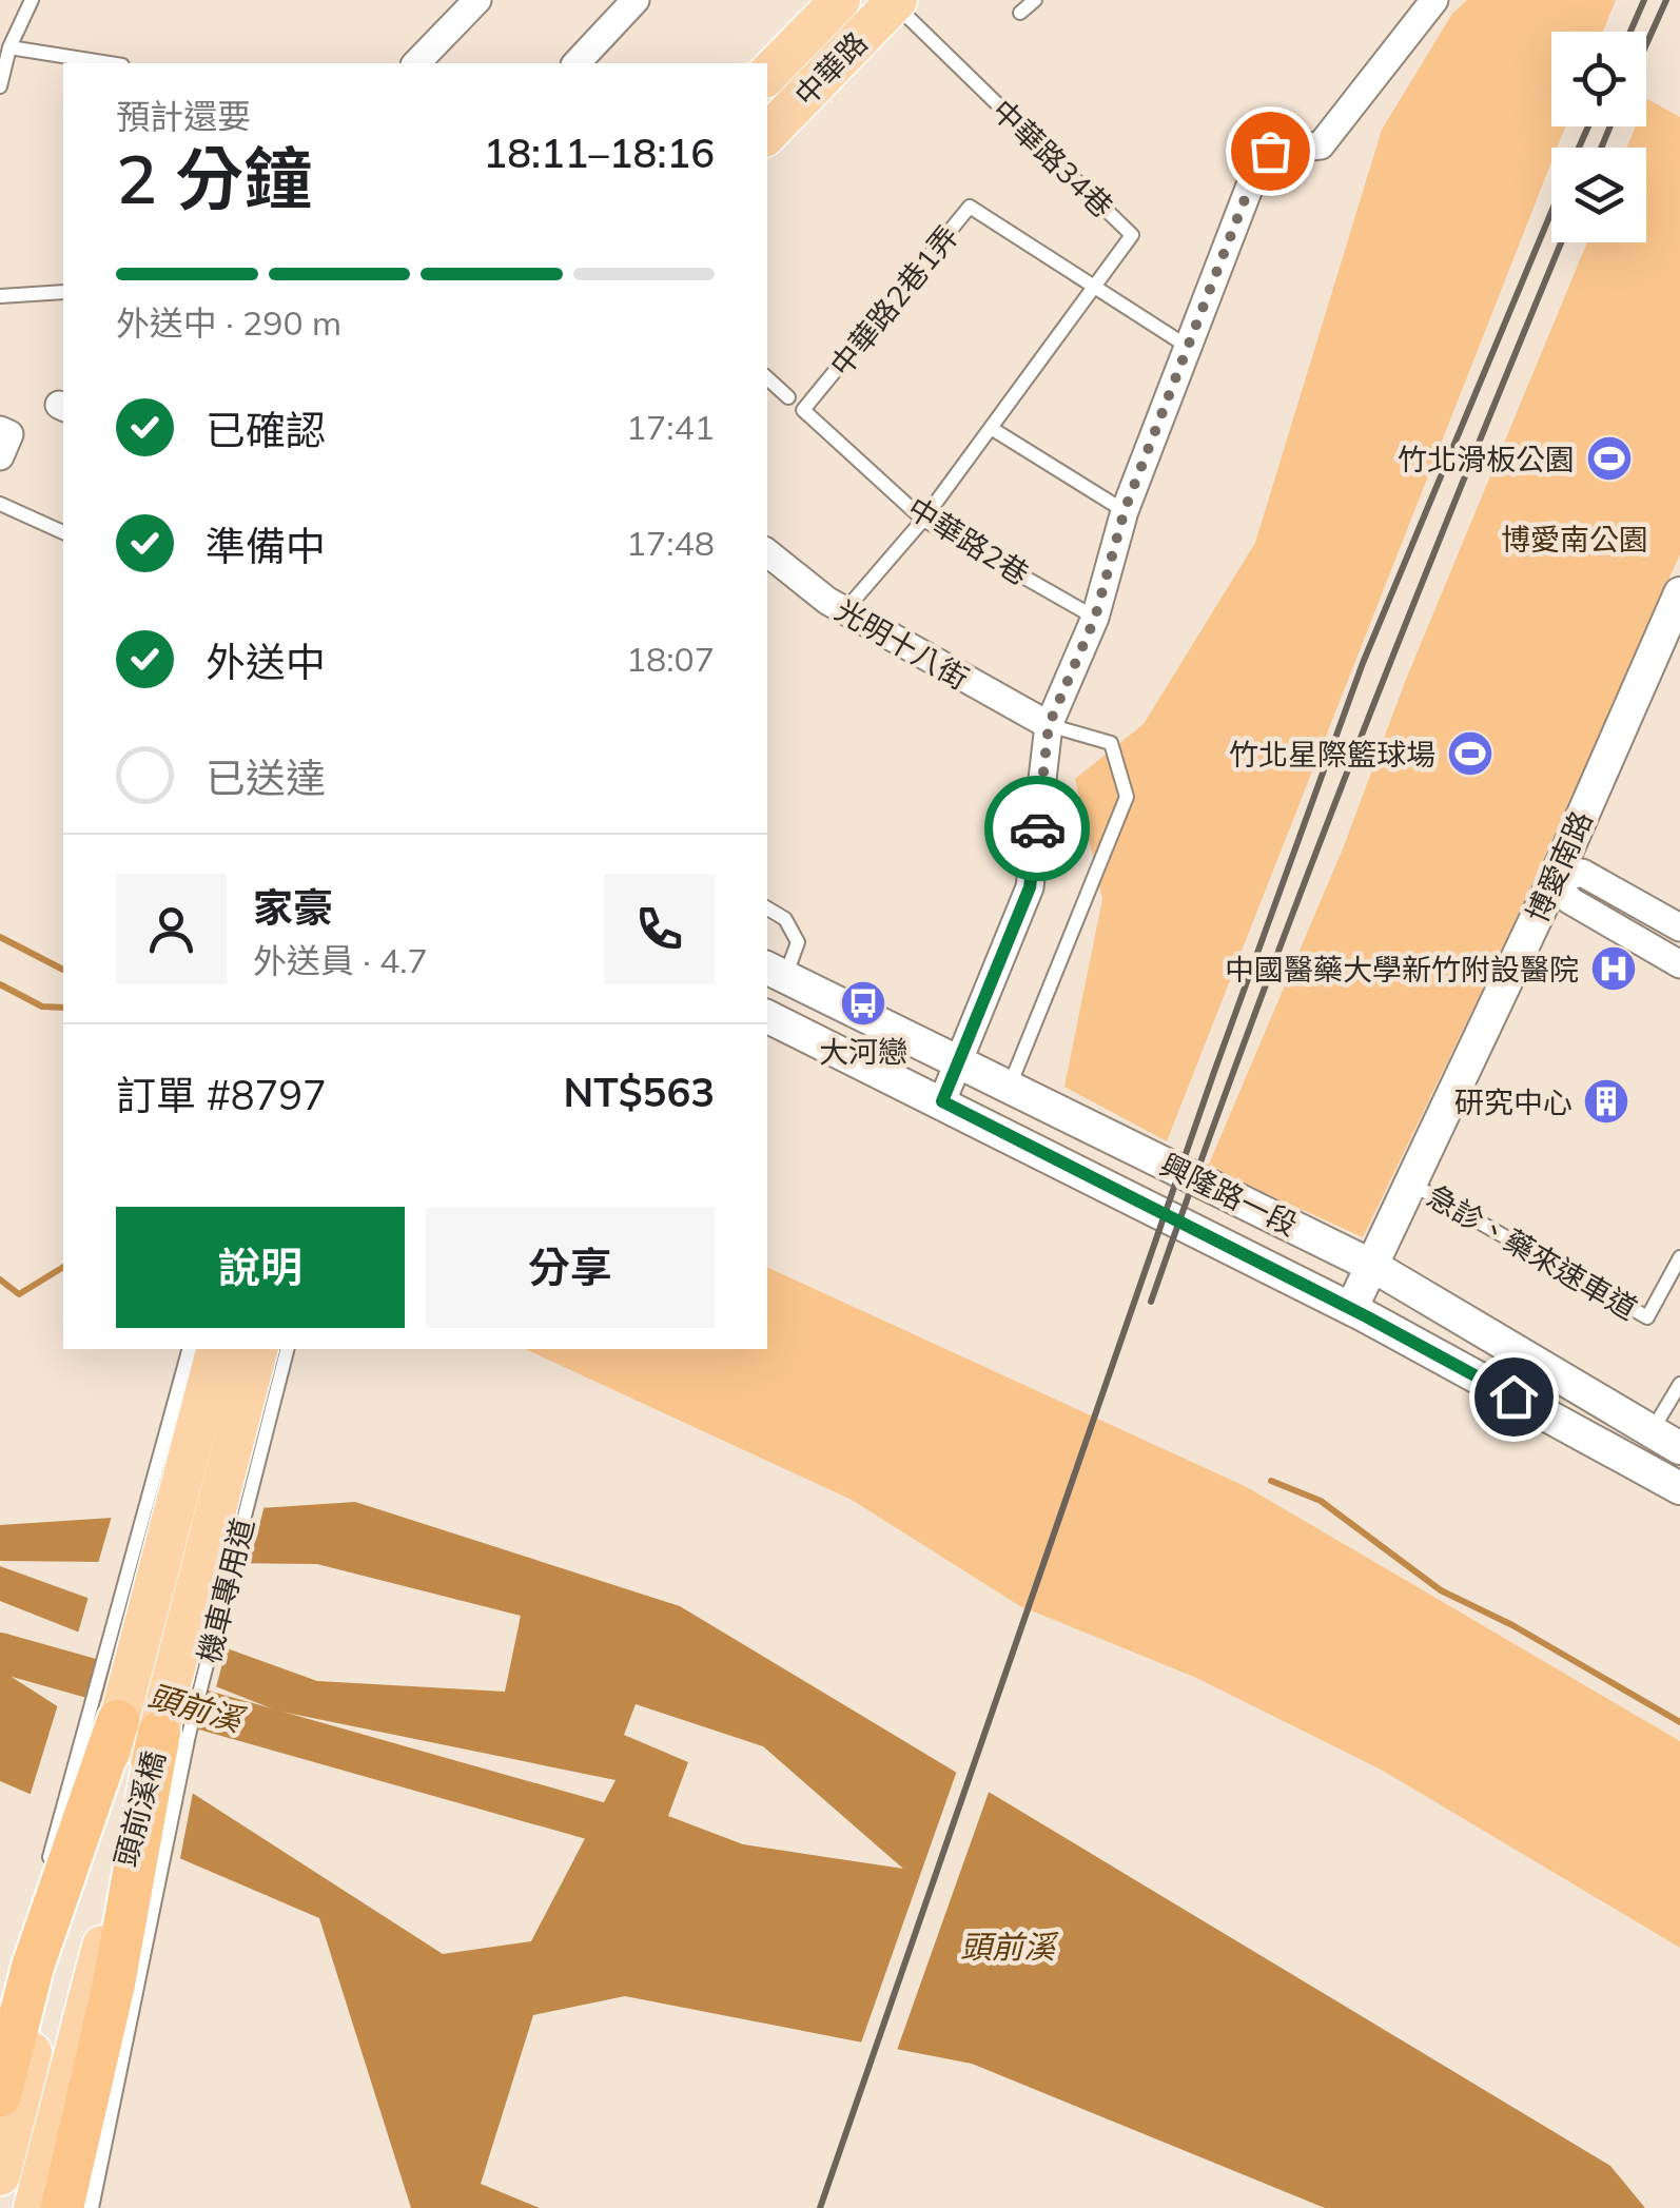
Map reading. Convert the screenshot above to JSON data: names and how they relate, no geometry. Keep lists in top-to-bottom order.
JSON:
{
  "streets": {
    "main road": ["中華路", "頭前溪橋"],
    "street": ["光明十八街", "博愛南路", "興隆路一段"],
    "lane": [
      "中華路34巷",
      "中華路2巷1弄",
      "中華路2巷",
      "急診、藥來速車道",
      "機車專用道"
    ]
  },
  "crossings": [
    ["中華路", "中華路34巷"],
    ["中華路34巷", "中華路2巷1弄"],
    ["中華路2巷1弄", "中華路2巷"],
    ["博愛南路", "興隆路一段"],
    ["博愛南路", "急診、藥來速車道"]
  ],
  "water": ["頭前溪"],
  "parks": ["博愛南公園"],
  "places": {
    "sports": ["竹北滑板公園", "竹北星際籃球場"],
    "hospital": ["中國醫藥大學新竹附設醫院"],
    "bus stop": ["大河戀"],
    "building": ["研究中心"]
  },
  "page": {
    "heading": ["2 分鐘", "預計還要", "18:11–18:16"],
    "panel": [
      "家豪",
      "外送員 · 4.7",
      "訂單 #8797",
      "NT$563"
    ],
    "bar": "外送中 · 290 m",
    "list": [
      ["已確認", "17:41"],
      ["準備中", "17:48"],
      ["外送中", "18:07"],
      "已送達"
    ],
    "buttons": ["說明", "分享"]
  }
}
